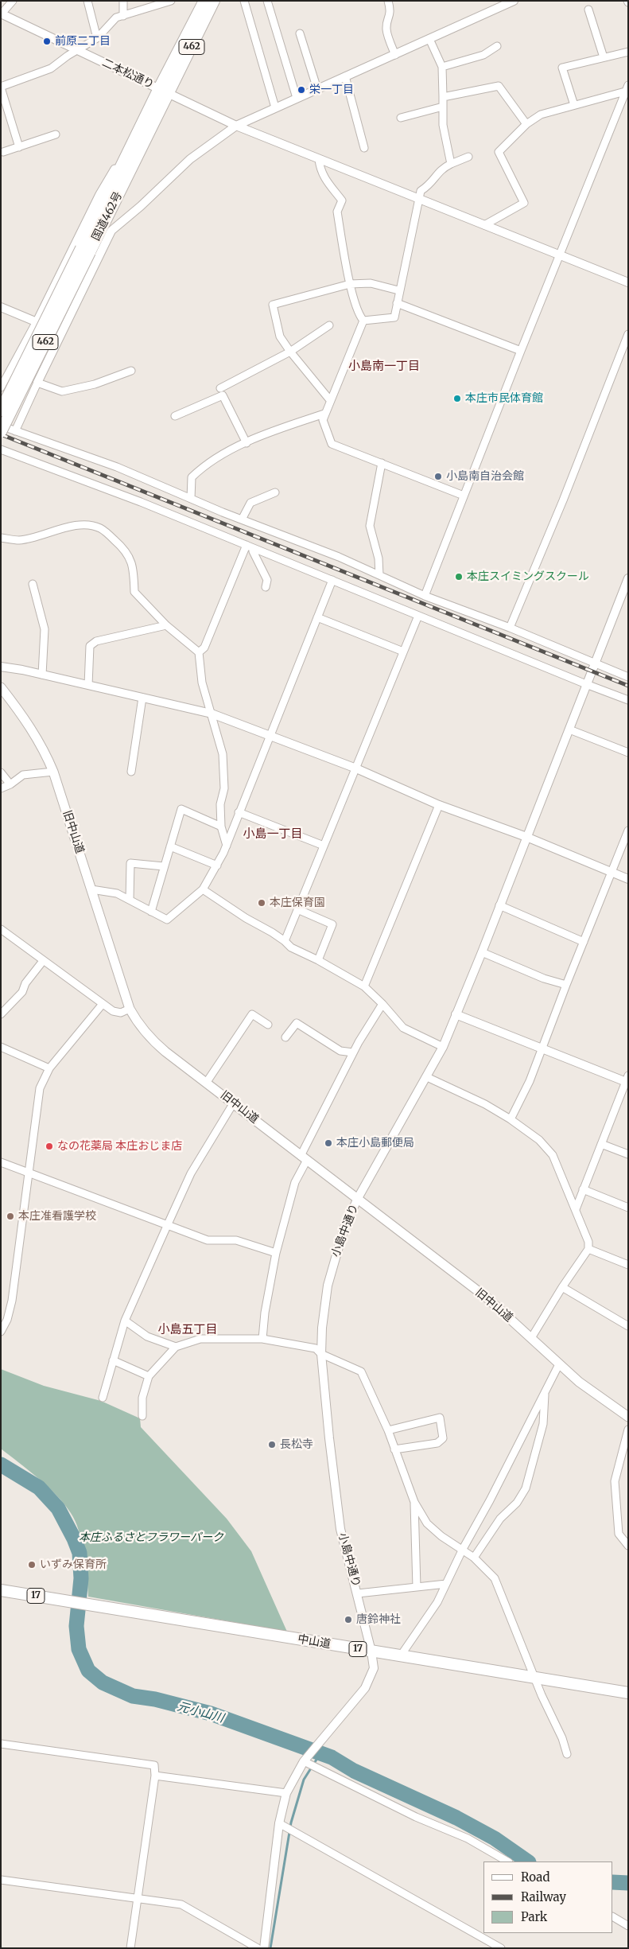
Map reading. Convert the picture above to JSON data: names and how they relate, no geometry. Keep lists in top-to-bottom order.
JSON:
{
  "streets": {
    "highway": [
      "462",
      "国道462号",
      "17",
      "中山道"
    ],
    "main road": ["旧中山道"],
    "street": ["二本松通り", "小島中通り"]
  },
  "crossings": [
    ["二本松通り", "国道462号"],
    ["旧中山道", "小島中通り"],
    ["小島中通り", "中山道"]
  ],
  "districts": ["小島南一丁目", "小島一丁目", "小島五丁目"],
  "water": ["元小山川"],
  "parks": ["本庄ふるさとフラワーパーク"],
  "places": [
    "前原二丁目",
    "栄一丁目",
    "本庄市民体育館",
    "小島南自治会館",
    "本庄スイミングスクール",
    "本庄保育園",
    "本庄小島郵便局",
    "なの花薬局 本庄おじま店",
    "本庄准看護学校",
    "長松寺",
    "いずみ保育所",
    "唐鈴神社"
  ],
  "legend": ["Road", "Railway", "Park"]
}
